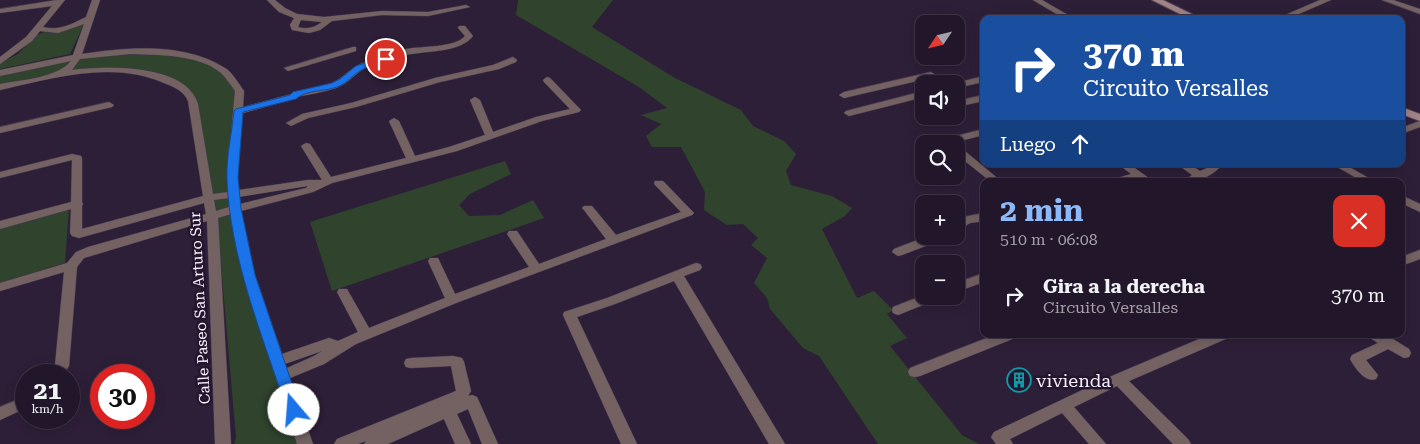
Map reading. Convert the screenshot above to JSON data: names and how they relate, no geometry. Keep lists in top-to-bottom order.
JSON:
{
  "streets": {
    "street": ["Calle Paseo San Arturo Sur"]
  },
  "places": {
    "building": ["vivienda"]
  },
  "north": "bottom left",
  "page": {
    "map_buttons": ["+", "−"],
    "turn": ["370 m", "Circuito Versalles"],
    "then": "Luego",
    "heading": ["2 min", "510 m · 06:08"],
    "list": [
      {
        "name": "Gira a la derecha",
        "note": "Circuito Versalles",
        "value": "370 m"
      }
    ],
    "speed": "21 km/h",
    "limit": "30"
  }
}
